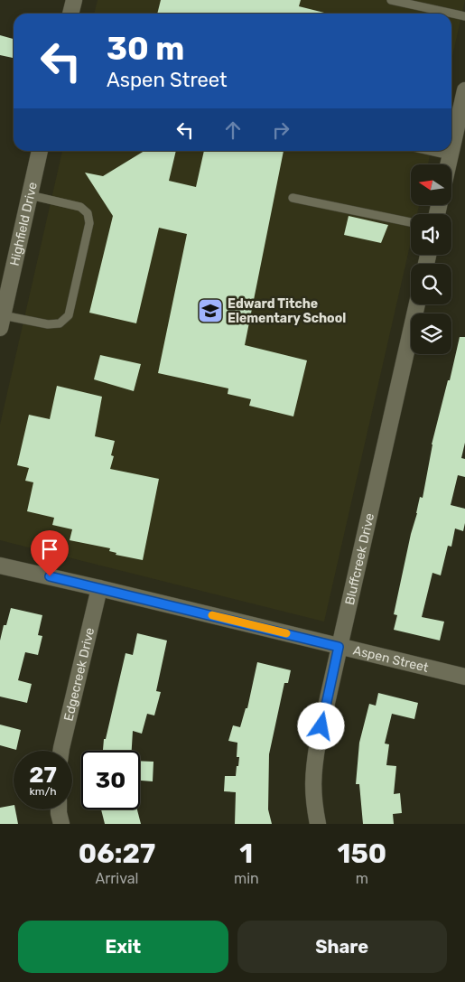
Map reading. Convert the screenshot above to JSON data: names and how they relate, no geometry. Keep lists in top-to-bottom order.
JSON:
{
  "streets": {
    "street": [
      "Highfield Drive",
      "Bluffcreek Drive",
      "Aspen Street",
      "Edgecreek Drive"
    ]
  },
  "crossings": [
    ["Bluffcreek Drive", "Aspen Street"],
    ["Aspen Street", "Edgecreek Drive"]
  ],
  "places": {
    "school or university": ["Edward Titche Elementary School"]
  },
  "north": "left",
  "page": {
    "turn": ["30 m", "Aspen Street"],
    "speed": "27 km/h",
    "limit": "30",
    "eta": [
      "06:27",
      "Arrival",
      "1",
      "min",
      "150",
      "m"
    ],
    "buttons": ["Exit", "Share"]
  }
}
